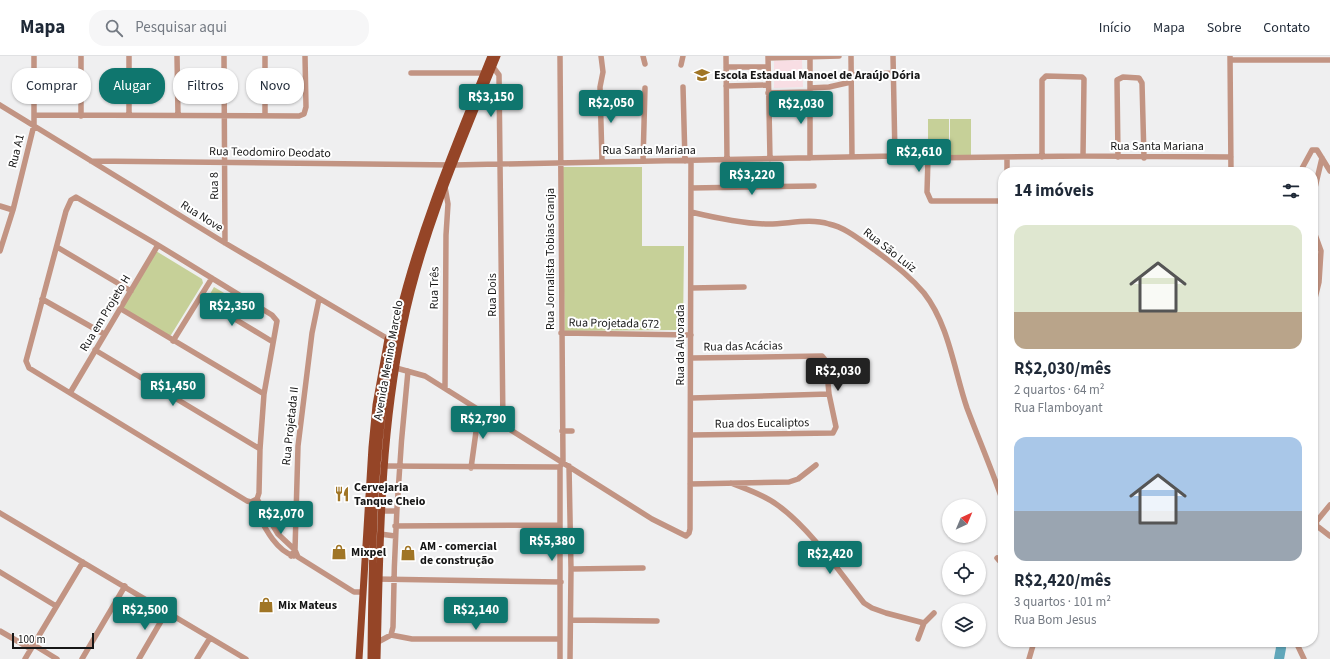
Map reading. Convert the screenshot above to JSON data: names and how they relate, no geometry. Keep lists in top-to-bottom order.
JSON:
{
  "streets": {
    "main road": ["Avenida Menino Marcelo"],
    "street": [
      "Rua Santa Mariana",
      "Rua A1",
      "Rua Teodomiro Deodato",
      "Rua 8",
      "Rua Nove",
      "Rua São Luiz",
      "Rua Jornalista Tobias Granja",
      "Rua Três",
      "Rua Dois",
      "Rua em Projeto H",
      "Rua Projetada 672",
      "Rua da Alvorada",
      "Rua das Acácias",
      "Rua dos Eucaliptos",
      "Rua Projetada II"
    ]
  },
  "crossings": [
    ["Rua Santa Mariana", "Rua Teodomiro Deodato"],
    ["Rua Santa Mariana", "Rua Jornalista Tobias Granja"],
    ["Rua Santa Mariana", "Rua Dois"],
    ["Rua Santa Mariana", "Rua da Alvorada"],
    ["Rua Santa Mariana", "Avenida Menino Marcelo"],
    ["Rua A1", "Rua Nove"],
    ["Rua Teodomiro Deodato", "Rua 8"],
    ["Rua Teodomiro Deodato", "Rua Nove"],
    ["Rua Teodomiro Deodato", "Avenida Menino Marcelo"],
    ["Rua 8", "Rua Nove"],
    ["Rua Nove", "Avenida Menino Marcelo"],
    ["Rua Nove", "Rua Projetada II"],
    ["Rua São Luiz", "Rua da Alvorada"],
    ["Rua Jornalista Tobias Granja", "Rua Projetada 672"],
    ["Rua Três", "Avenida Menino Marcelo"],
    ["Rua Dois", "Avenida Menino Marcelo"],
    ["Rua Projetada 672", "Rua da Alvorada"],
    ["Rua da Alvorada", "Rua das Acácias"],
    ["Rua da Alvorada", "Rua dos Eucaliptos"],
    ["Rua das Acácias", "Rua dos Eucaliptos"]
  ],
  "places": {
    "school or university": ["Escola Estadual Manoel de Araújo Dória"],
    "restaurant": ["Cervejaria Tanque Cheio"],
    "shop": ["Mixpel", "AM - comercial de construção", "Mix Mateus"]
  },
  "scale_bar": "100 m",
  "north": "top right",
  "page": {
    "header": "Mapa",
    "search": "Pesquisar aqui",
    "nav": [
      "Início",
      "Mapa",
      "Sobre",
      "Contato"
    ],
    "chip": [
      "Comprar",
      "Alugar",
      "Filtros",
      "Novo"
    ],
    "price": [
      "R$3,150",
      "R$2,050",
      "R$2,030",
      "R$2,610",
      "R$3,220",
      "R$2,350",
      "R$2,030",
      "R$1,450",
      "R$2,790",
      "R$2,070",
      "R$5,380",
      "R$2,420",
      "R$2,500",
      "R$2,140"
    ],
    "heading": "14 imóveis",
    "list": [
      {
        "name": "R$2,030/mês",
        "note": "2 quartos · 64 m² · Rua Flamboyant"
      },
      {
        "name": "R$2,420/mês",
        "note": "3 quartos · 101 m² · Rua Bom Jesus"
      }
    ],
    "scale": "100 m"
  }
}
